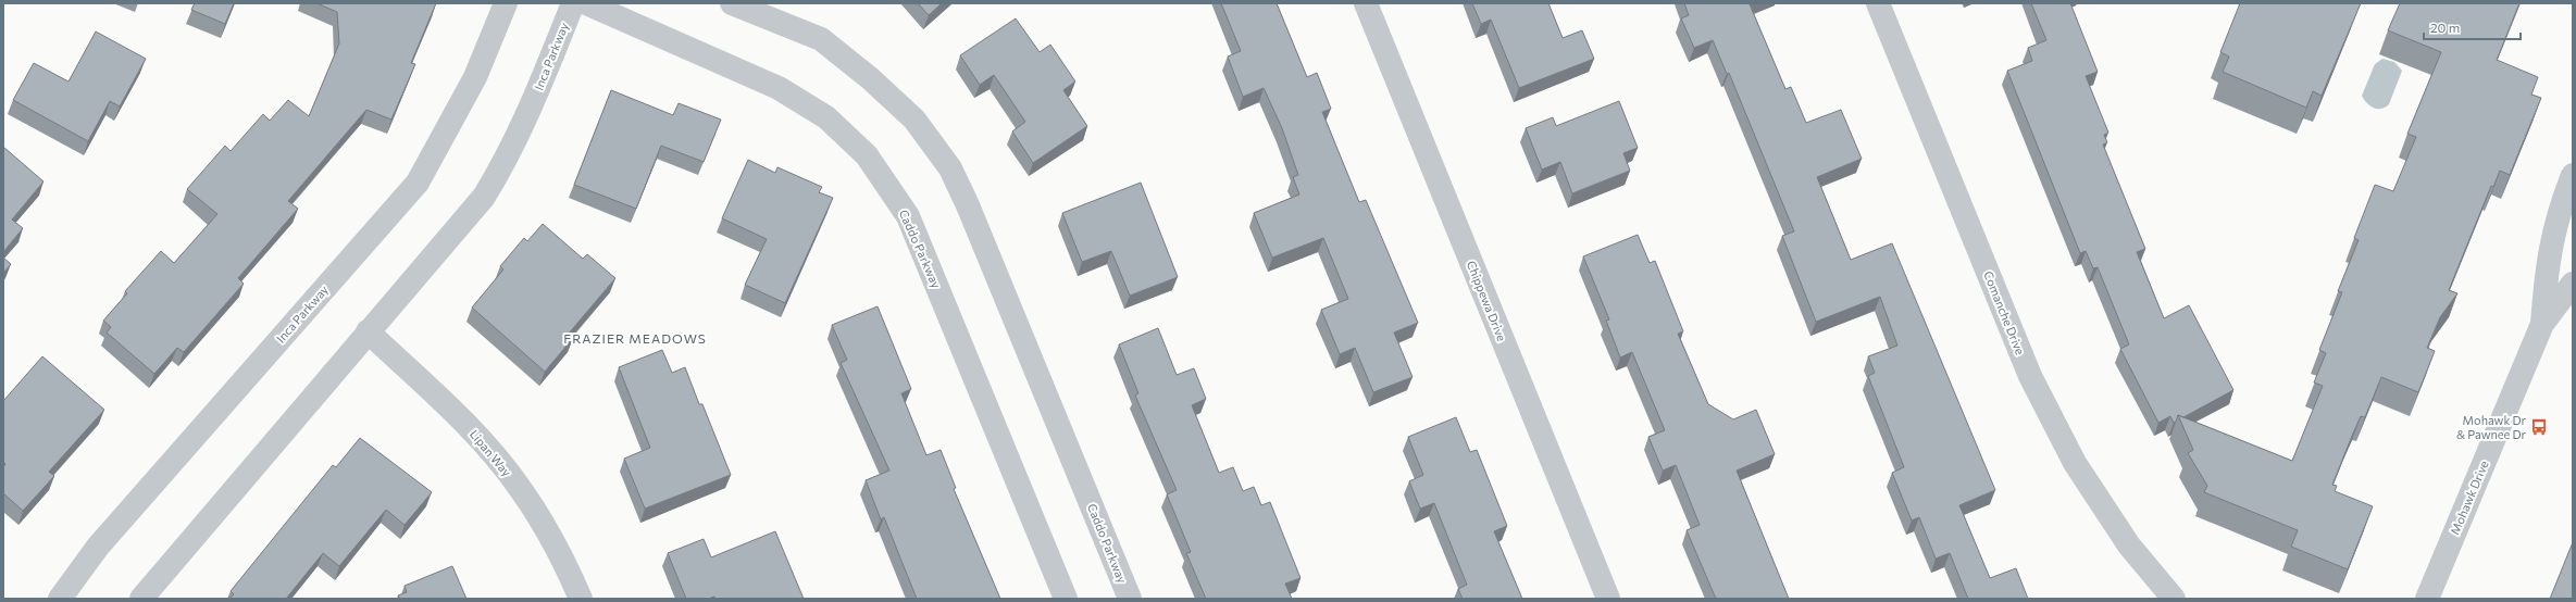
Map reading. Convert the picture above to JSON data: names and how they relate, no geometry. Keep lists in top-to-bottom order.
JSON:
{
  "streets": {
    "street": [
      "Inca Parkway",
      "Caddo Parkway",
      "Chippewa Drive",
      "Comanche Drive",
      "Lipan Way",
      "Mohawk Drive"
    ]
  },
  "crossings": [
    ["Inca Parkway", "Lipan Way"]
  ],
  "districts": ["FRAZIER MEADOWS"],
  "places": {
    "bus stop": ["Mohawk Dr & Pawnee Dr"]
  },
  "scale_bar": "20 m"
}
